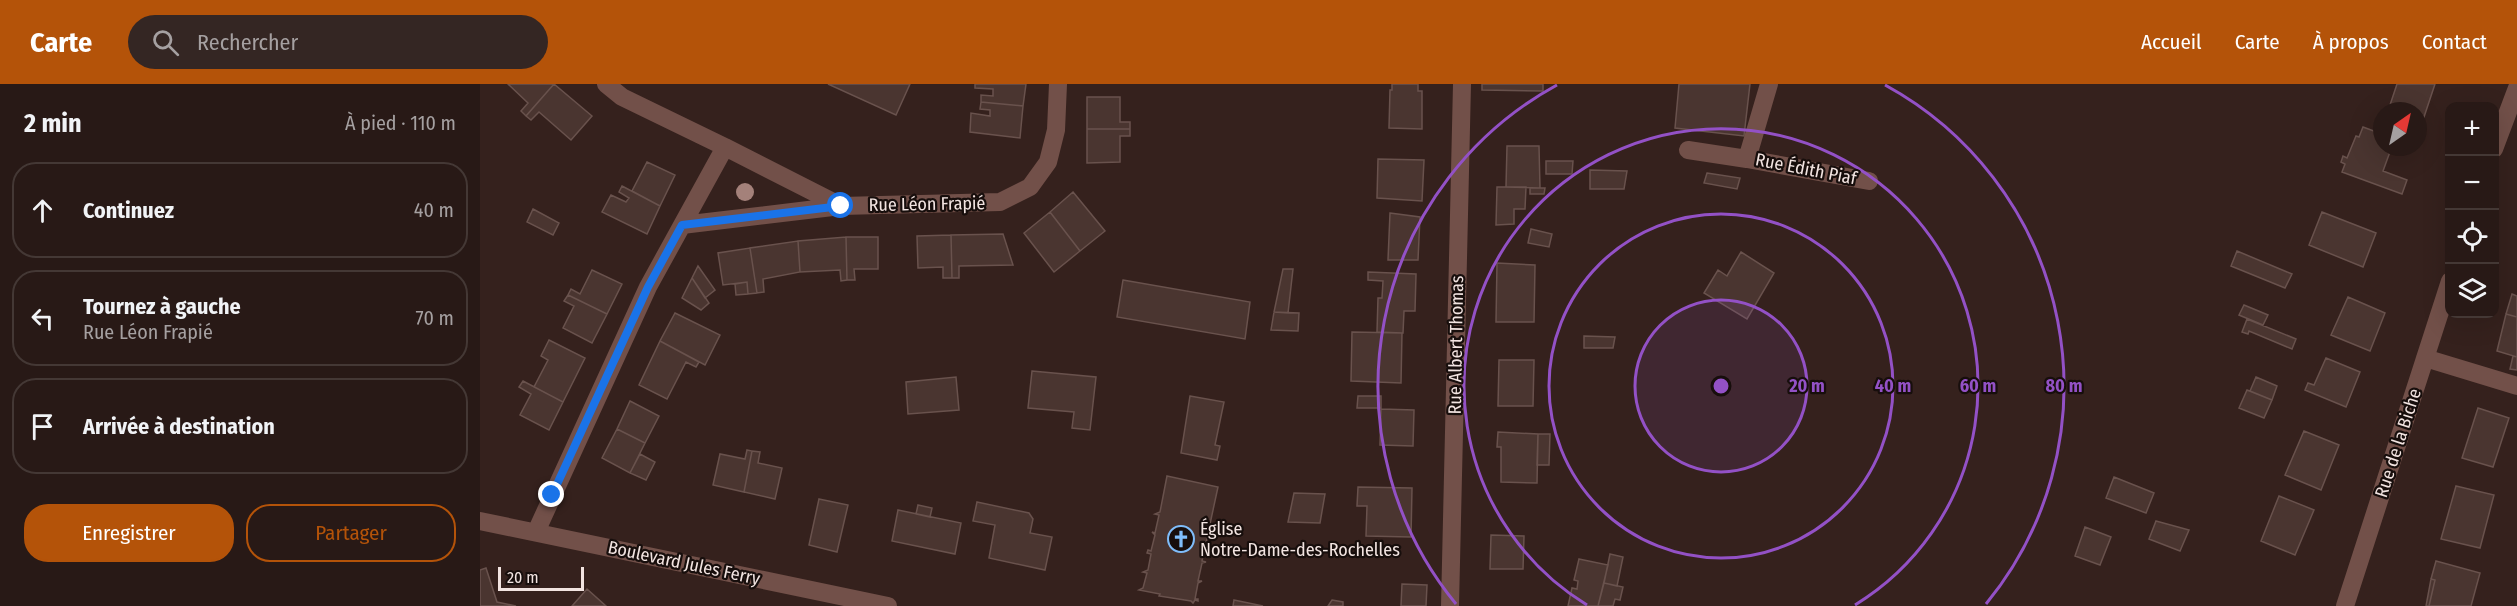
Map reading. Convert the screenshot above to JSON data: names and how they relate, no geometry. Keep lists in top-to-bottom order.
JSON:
{
  "streets": {
    "street": [
      "Rue Édith Piaf",
      "Rue Léon Frapié",
      "Rue Albert Thomas",
      "Rue de la Biche",
      "Boulevard Jules Ferry"
    ]
  },
  "places": {
    "church": ["Église Notre-Dame-des-Rochelles"]
  },
  "scale_bar": "20 m",
  "north": "top right",
  "page": {
    "header": "Carte",
    "search": "Rechercher",
    "nav": [
      "Accueil",
      "Carte",
      "À propos",
      "Contact"
    ],
    "heading": ["2 min", "À pied · 110 m"],
    "map_buttons": ["+", "−"],
    "list": [
      ["Continuez", "40 m"],
      ["Tournez à gauche", "Rue Léon Frapié", "70 m"],
      "Arrivée à destination"
    ],
    "buttons": ["Enregistrer", "Partager"],
    "scale": "20 m"
  },
  "rings": [
    "20 m",
    "40 m",
    "60 m",
    "80 m"
  ]
}
